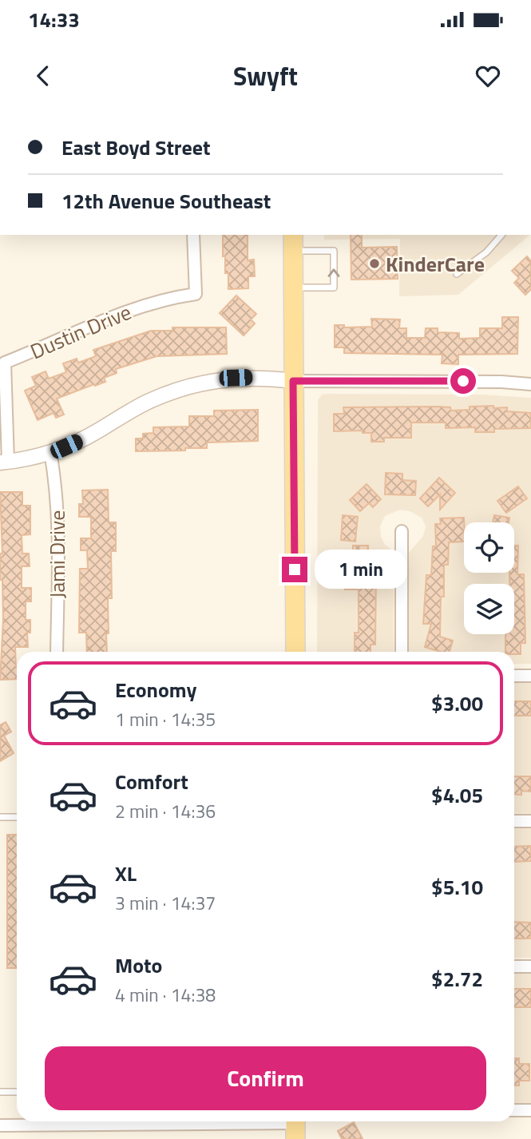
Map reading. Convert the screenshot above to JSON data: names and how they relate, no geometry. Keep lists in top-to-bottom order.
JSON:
{
  "streets": {
    "street": ["Dustin Drive", "Jami Drive"]
  },
  "places": ["KinderCare"],
  "page": {
    "status": "14:33",
    "header": "Swyft",
    "banner": ["East Boyd Street", "12th Avenue Southeast"],
    "bubble": "1 min",
    "list": [
      {
        "name": "Economy",
        "note": "1 min · 14:35",
        "value": "$3.00"
      },
      {
        "name": "Comfort",
        "note": "2 min · 14:36",
        "value": "$4.05"
      },
      {
        "name": "XL",
        "note": "3 min · 14:37",
        "value": "$5.10"
      },
      {
        "name": "Moto",
        "note": "4 min · 14:38",
        "value": "$2.72"
      }
    ],
    "buttons": "Confirm"
  }
}
